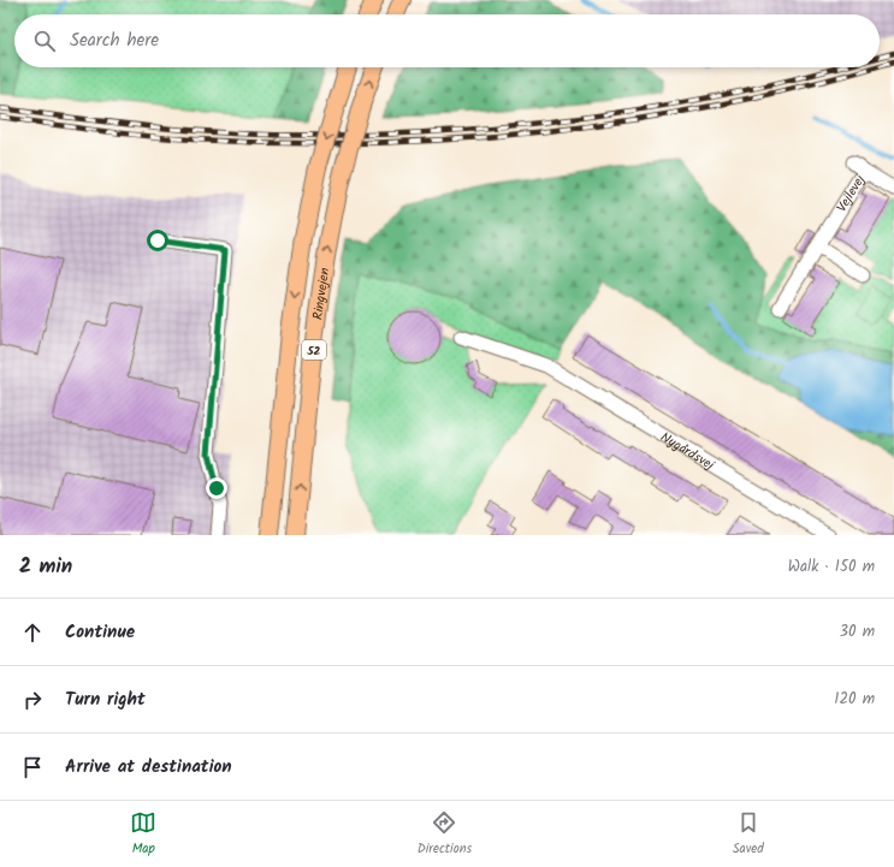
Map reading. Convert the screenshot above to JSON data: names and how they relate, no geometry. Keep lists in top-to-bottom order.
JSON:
{
  "streets": {
    "main road": ["Ringvejen", "52"],
    "street": ["Vejlevej", "Nygårdsvej"]
  },
  "page": {
    "search": "Search here",
    "heading": ["2 min", "Walk · 150 m"],
    "list": [
      ["Continue", "30 m"],
      ["Turn right", "120 m"],
      "Arrive at destination"
    ],
    "nav": ["Map", "Directions", "Saved"]
  }
}
